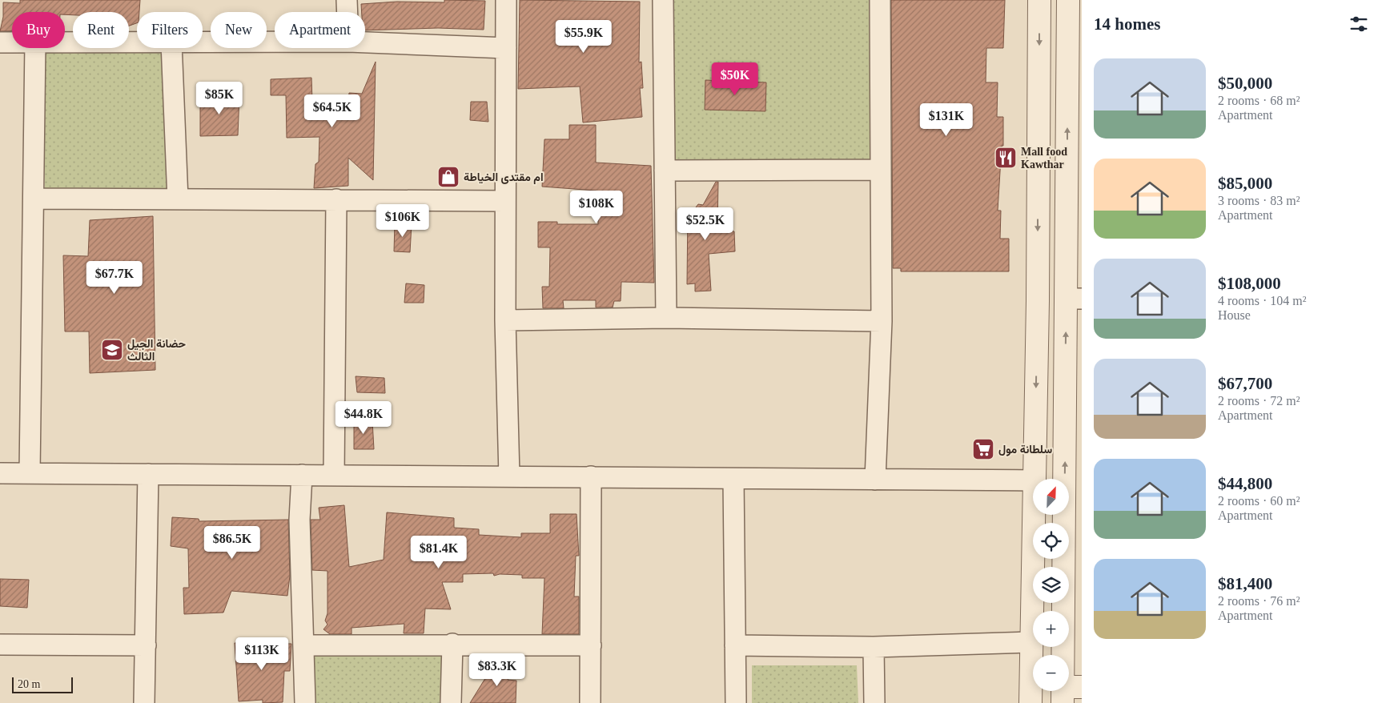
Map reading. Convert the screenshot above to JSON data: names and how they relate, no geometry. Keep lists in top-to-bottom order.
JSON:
{
  "places": {
    "restaurant": ["Mall food Kawthar"],
    "shop": ["ام مقتدى الخياطة"],
    "school or university": ["حضانة الجيل الثالث"],
    "supermarket": ["سلطانة مول"]
  },
  "scale_bar": "20 m",
  "north": "top right",
  "page": {
    "heading": "14 homes",
    "chip": [
      "Buy",
      "Rent",
      "Filters",
      "New",
      "Apartment"
    ],
    "price": [
      "$55.9K",
      "$50K",
      "$85K",
      "$64.5K",
      "$131K",
      "$108K",
      "$106K",
      "$52.5K",
      "$67.7K",
      "$44.8K",
      "$86.5K",
      "$81.4K",
      "$113K",
      "$83.3K"
    ],
    "list": [
      {
        "name": "$50,000",
        "note": "2 rooms · 68 m² · Apartment"
      },
      {
        "name": "$85,000",
        "note": "3 rooms · 83 m² · Apartment"
      },
      {
        "name": "$108,000",
        "note": "4 rooms · 104 m² · House"
      },
      {
        "name": "$67,700",
        "note": "2 rooms · 72 m² · Apartment"
      },
      {
        "name": "$44,800",
        "note": "2 rooms · 60 m² · Apartment"
      },
      {
        "name": "$81,400",
        "note": "2 rooms · 76 m² · Apartment"
      }
    ],
    "map_buttons": ["+", "−"],
    "scale": "20 m"
  }
}
